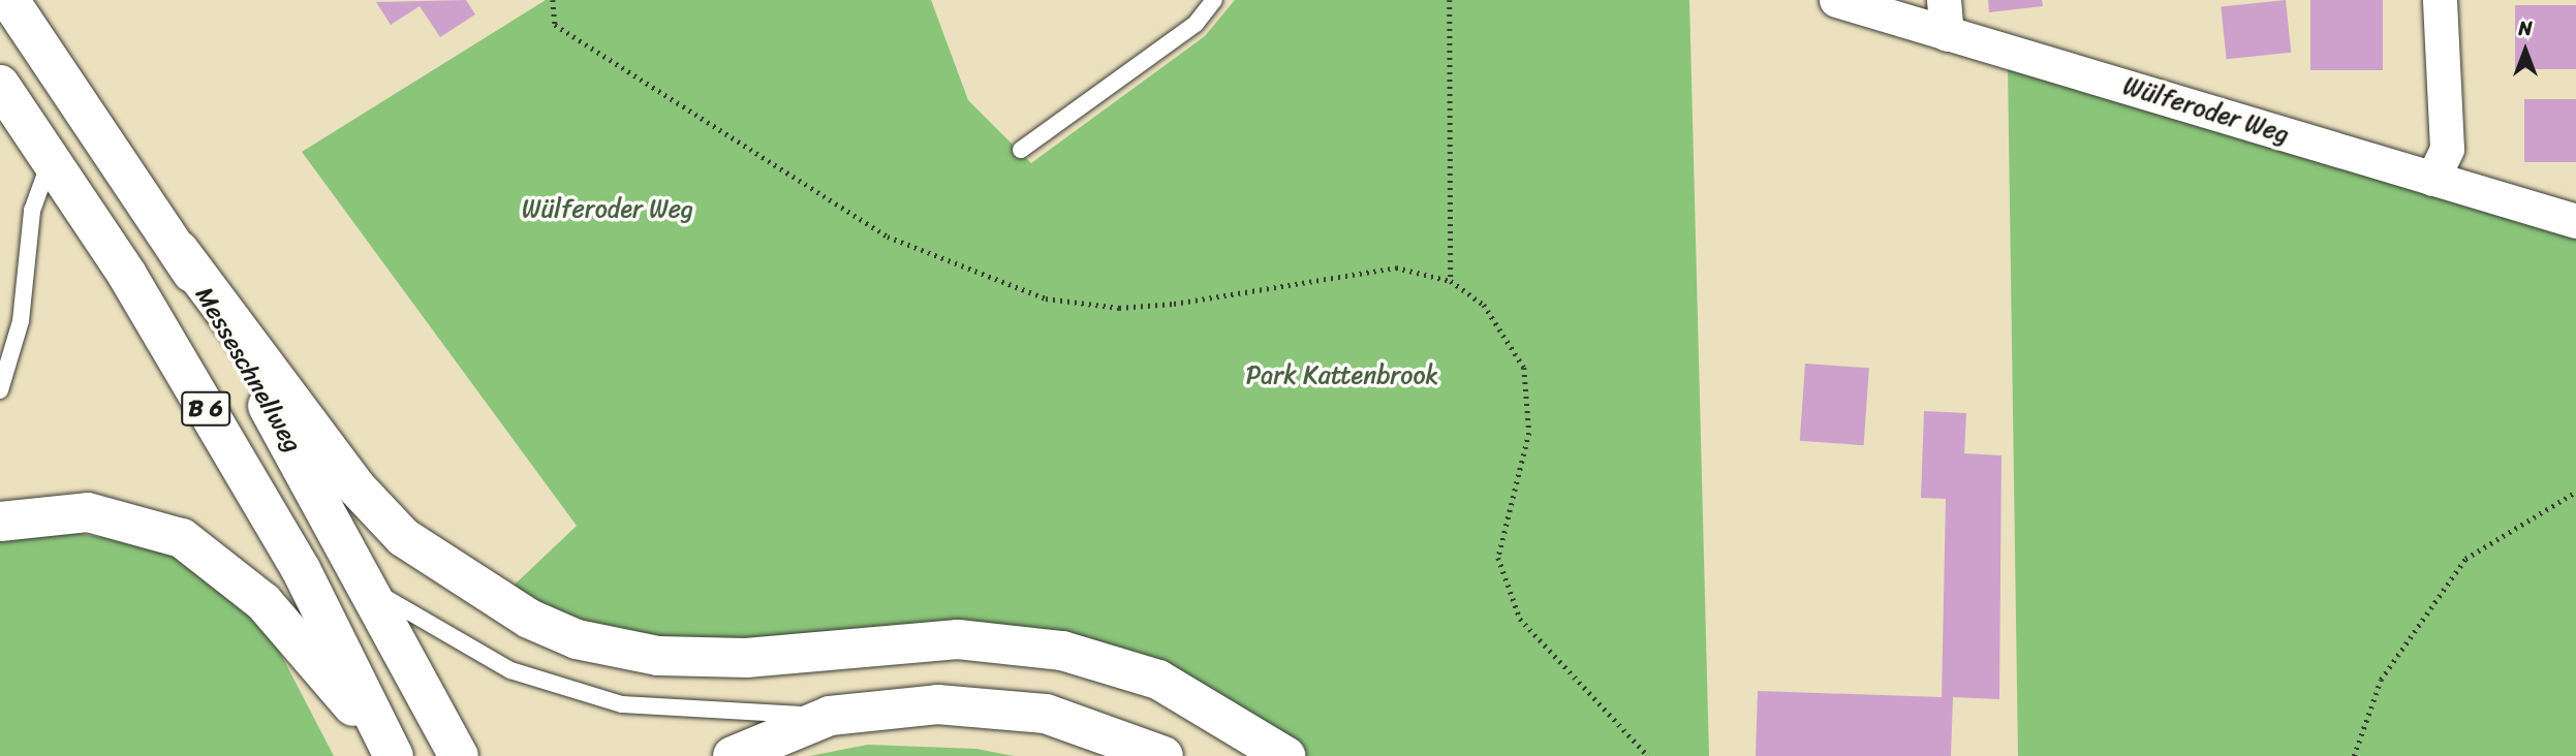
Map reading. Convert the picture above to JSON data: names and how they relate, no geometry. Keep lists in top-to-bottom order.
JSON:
{
  "streets": {
    "highway": ["Messeschnellweg", "B 6"],
    "street": ["Wülferoder Weg"]
  },
  "parks": ["Wülferoder Weg", "Park Kattenbrook"],
  "north": "top"
}
